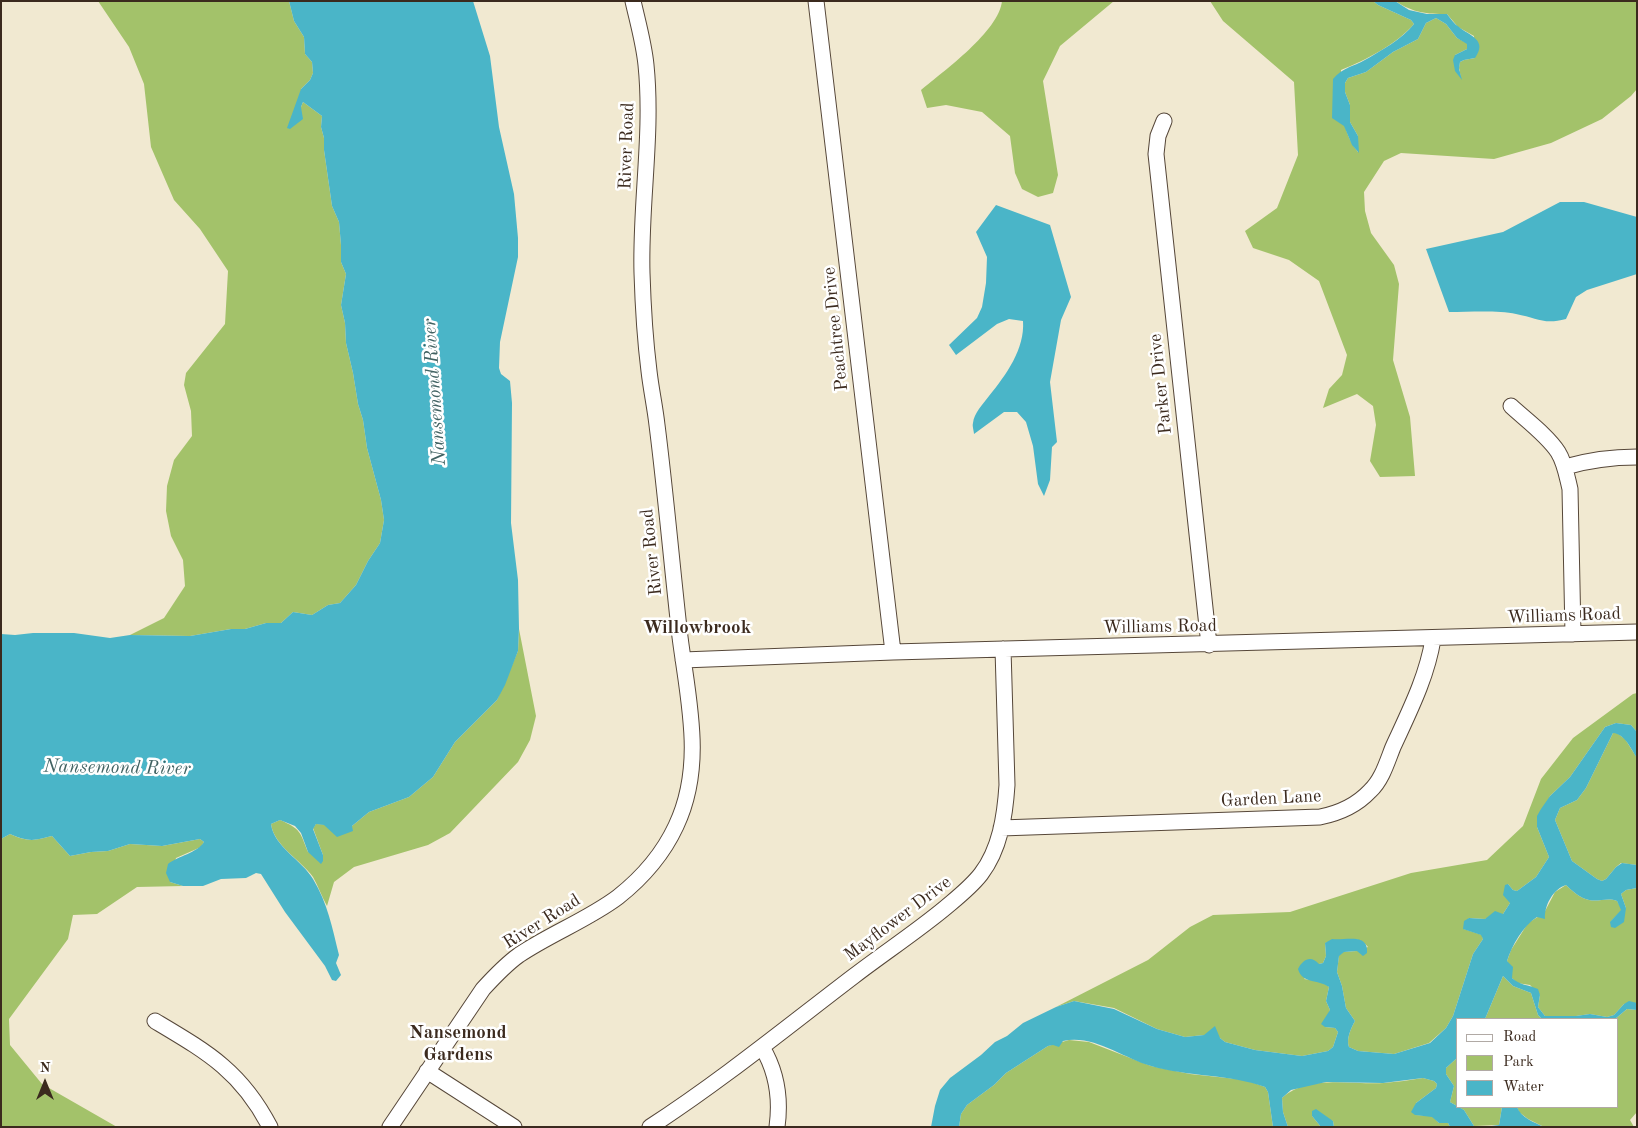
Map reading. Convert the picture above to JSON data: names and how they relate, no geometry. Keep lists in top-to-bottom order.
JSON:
{
  "streets": {
    "street": [
      "River Road",
      "Peachtree Drive",
      "Parker Drive",
      "Williams Road",
      "Garden Lane",
      "Mayflower Drive"
    ]
  },
  "crossings": [
    ["River Road", "Williams Road"],
    ["Peachtree Drive", "Williams Road"],
    ["Parker Drive", "Williams Road"],
    ["Williams Road", "Garden Lane"],
    ["Williams Road", "Mayflower Drive"],
    ["Garden Lane", "Mayflower Drive"]
  ],
  "districts": ["Willowbrook", "Nansemond Gardens"],
  "water": ["Nansemond River"],
  "legend": ["Road", "Park", "Water"],
  "north": "top"
}
